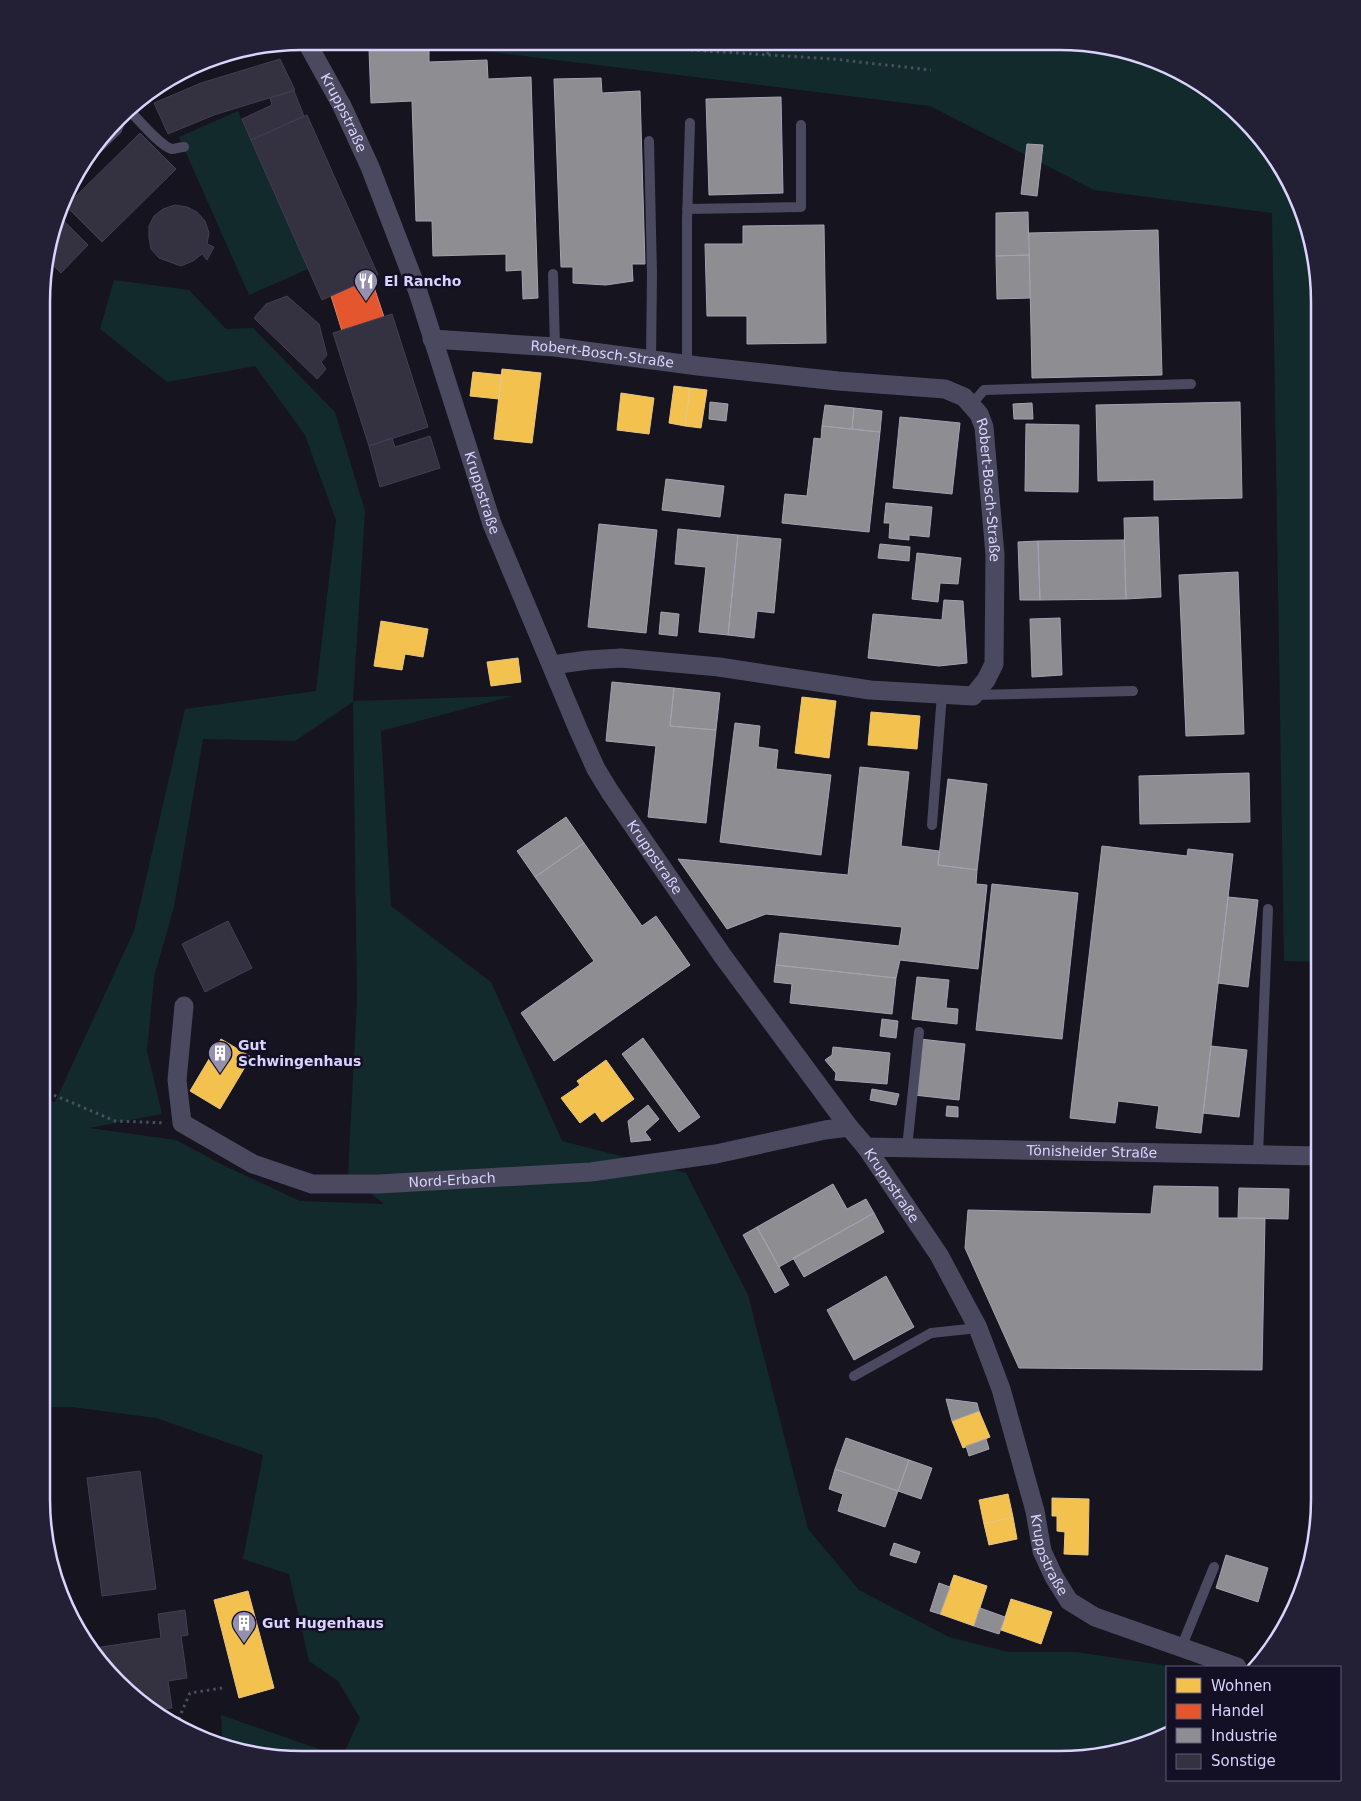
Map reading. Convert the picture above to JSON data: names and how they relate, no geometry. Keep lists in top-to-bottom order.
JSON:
{
  "streets": {
    "street": [
      "Kruppstraße",
      "Robert-Bosch-Straße",
      "Tönisheider Straße",
      "Nord-Erbach"
    ]
  },
  "crossings": [
    ["Kruppstraße", "Robert-Bosch-Straße"],
    ["Kruppstraße", "Tönisheider Straße"],
    ["Kruppstraße", "Nord-Erbach"]
  ],
  "places": {
    "restaurant": ["El Rancho"],
    "building": ["Gut Schwingenhaus", "Gut Hugenhaus"]
  },
  "legend": [
    "Wohnen",
    "Handel",
    "Industrie",
    "Sonstige"
  ]
}
